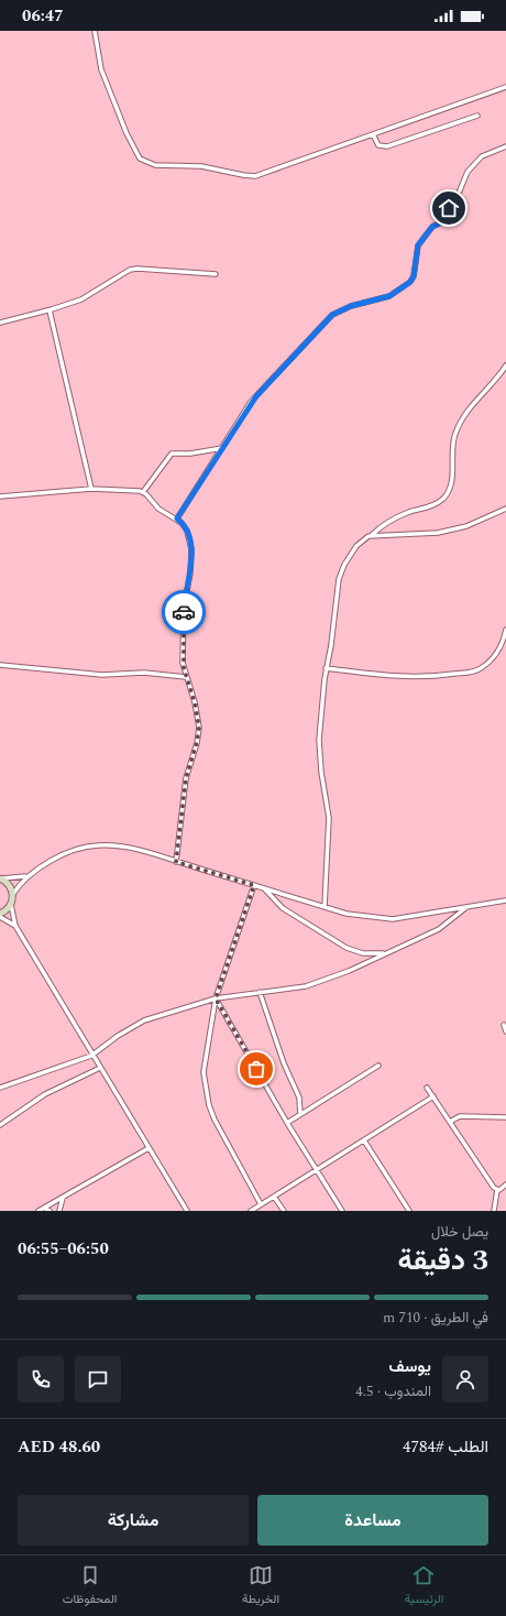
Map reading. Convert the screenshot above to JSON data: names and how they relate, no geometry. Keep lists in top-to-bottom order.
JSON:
{
  "page": {
    "status": "06:47",
    "heading": ["3 دقيقة", "يصل خلال", "06:50–06:55"],
    "panel": [
      "يوسف",
      "المندوب · 4.5",
      "الطلب #4784",
      "AED 48.60"
    ],
    "bar": "في الطريق · 710 m",
    "buttons": ["مساعدة", "مشاركة"],
    "tabs": ["الرئيسية", "الخريطة", "المحفوظات"]
  }
}
